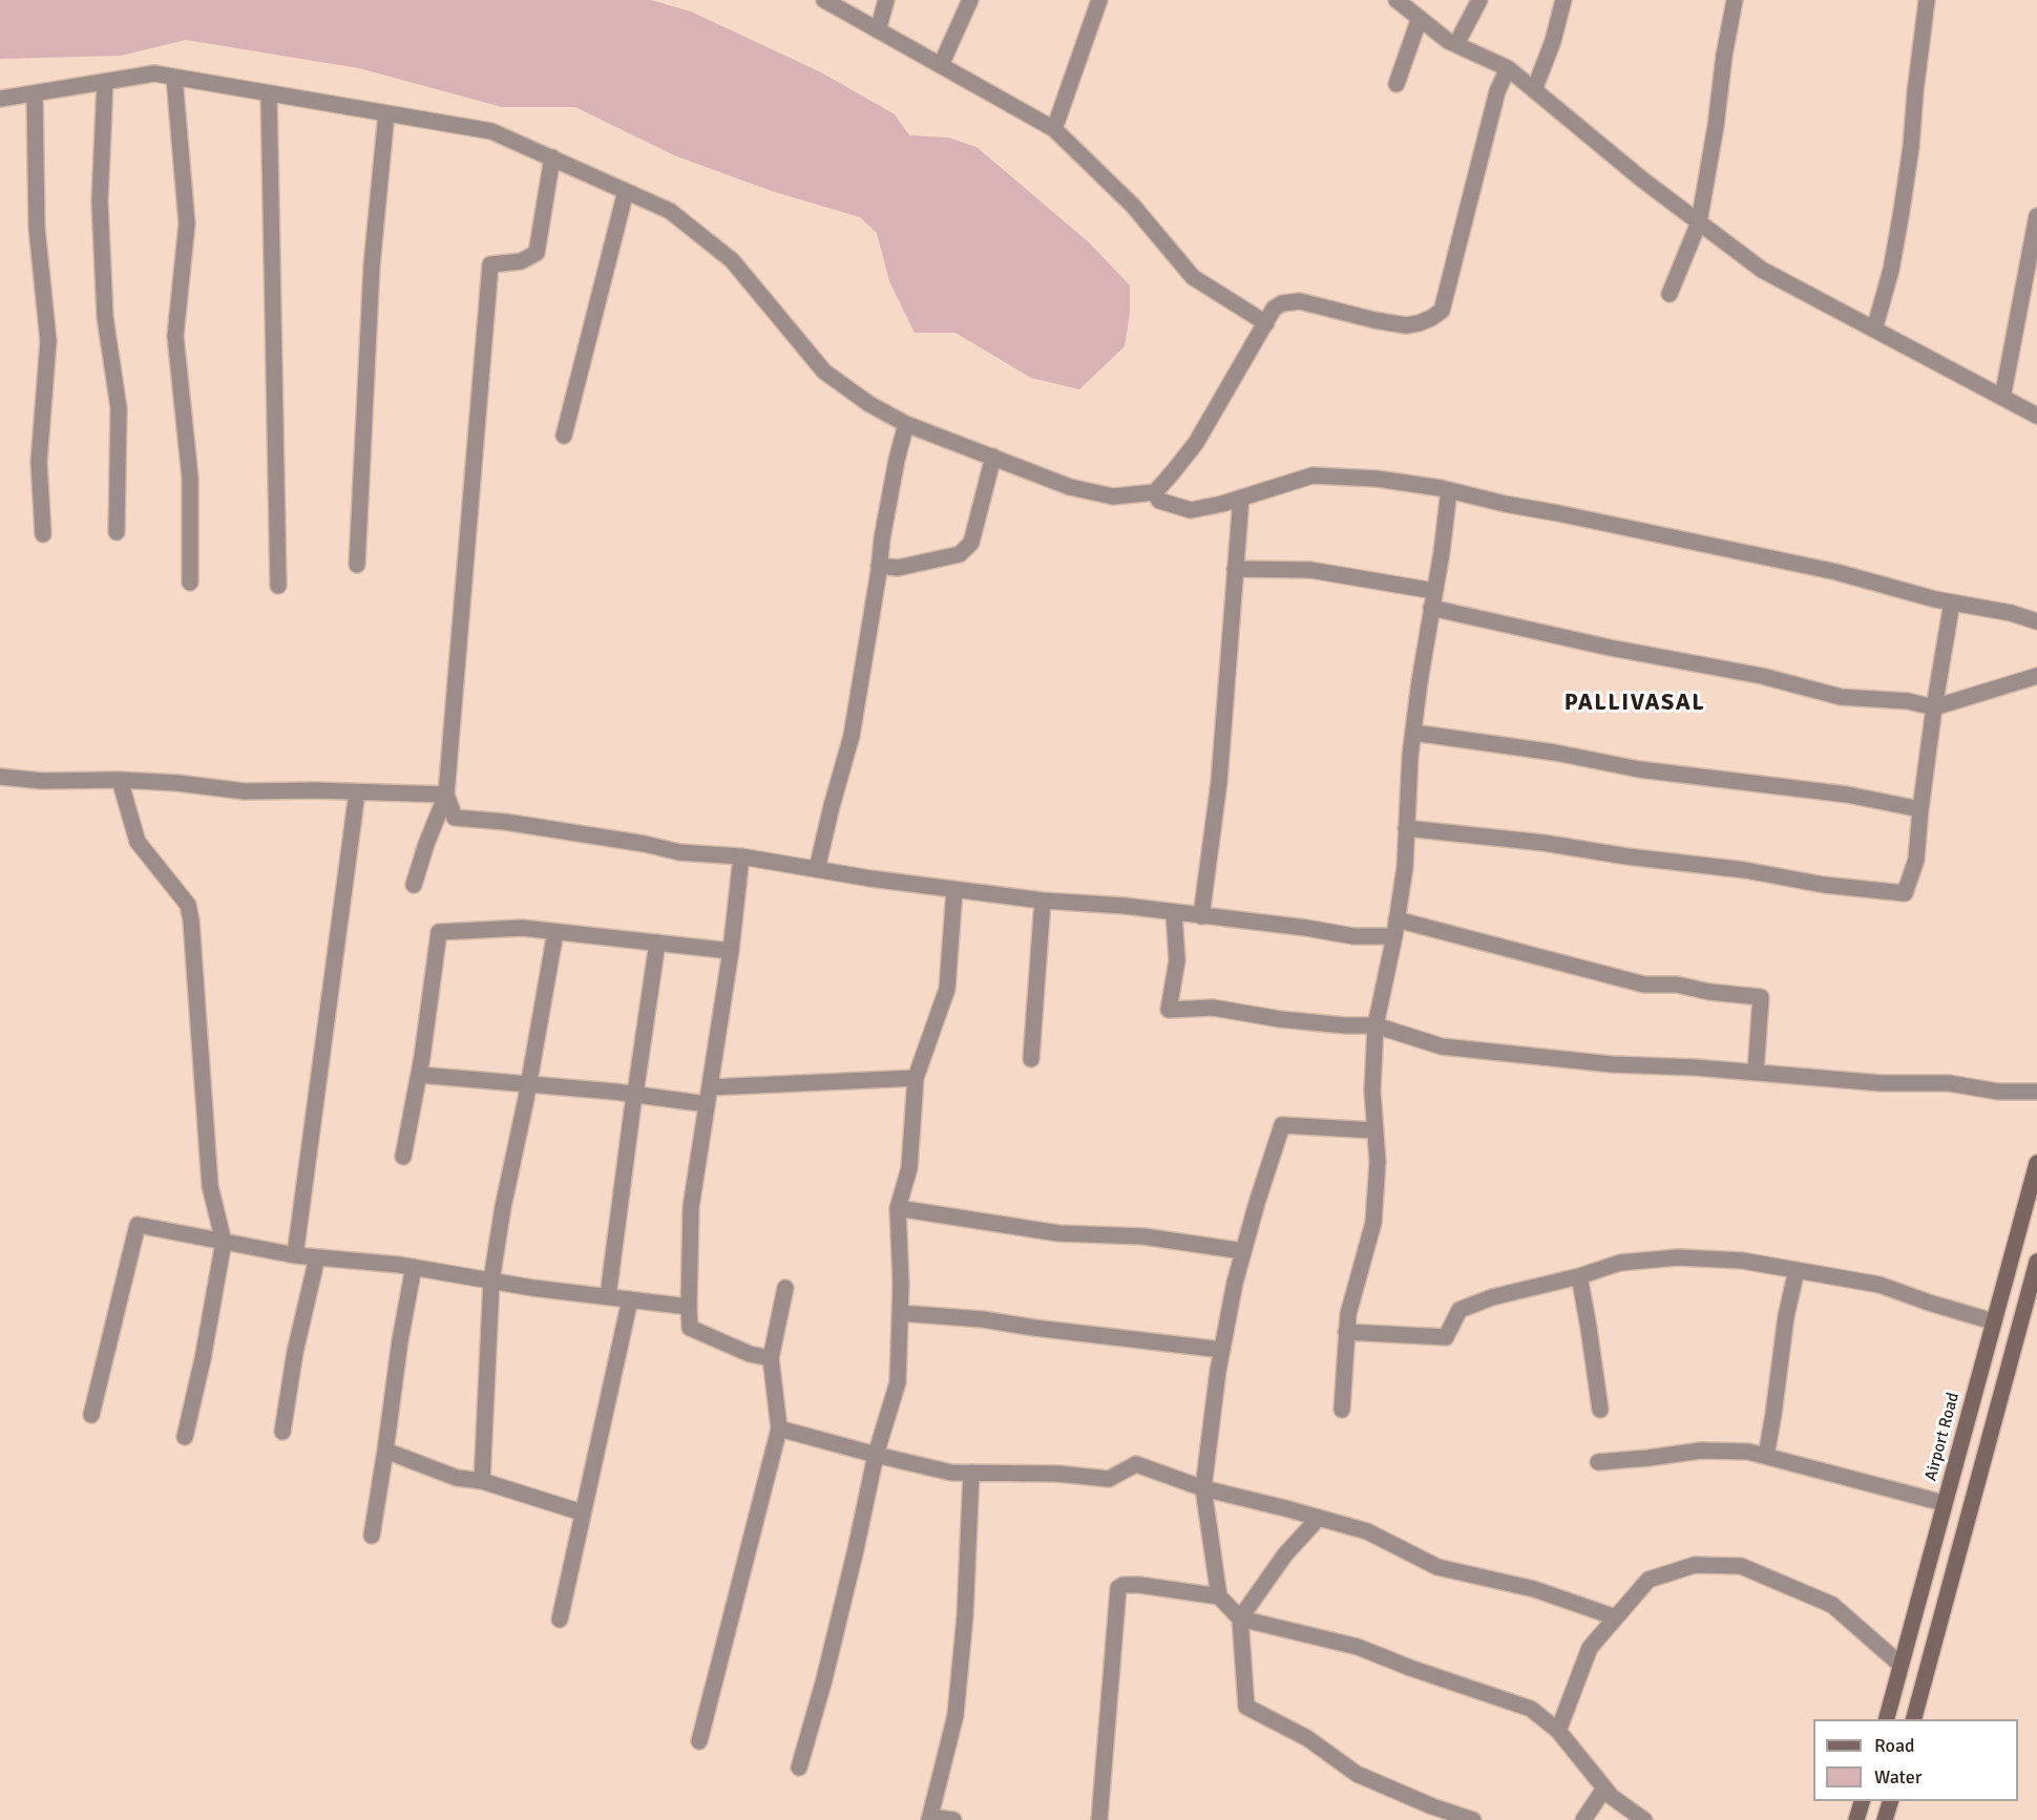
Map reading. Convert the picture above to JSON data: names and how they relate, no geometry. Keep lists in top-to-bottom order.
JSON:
{
  "streets": {
    "main road": ["Airport Road"]
  },
  "districts": ["PALLIVASAL"],
  "legend": ["Road", "Water"]
}
